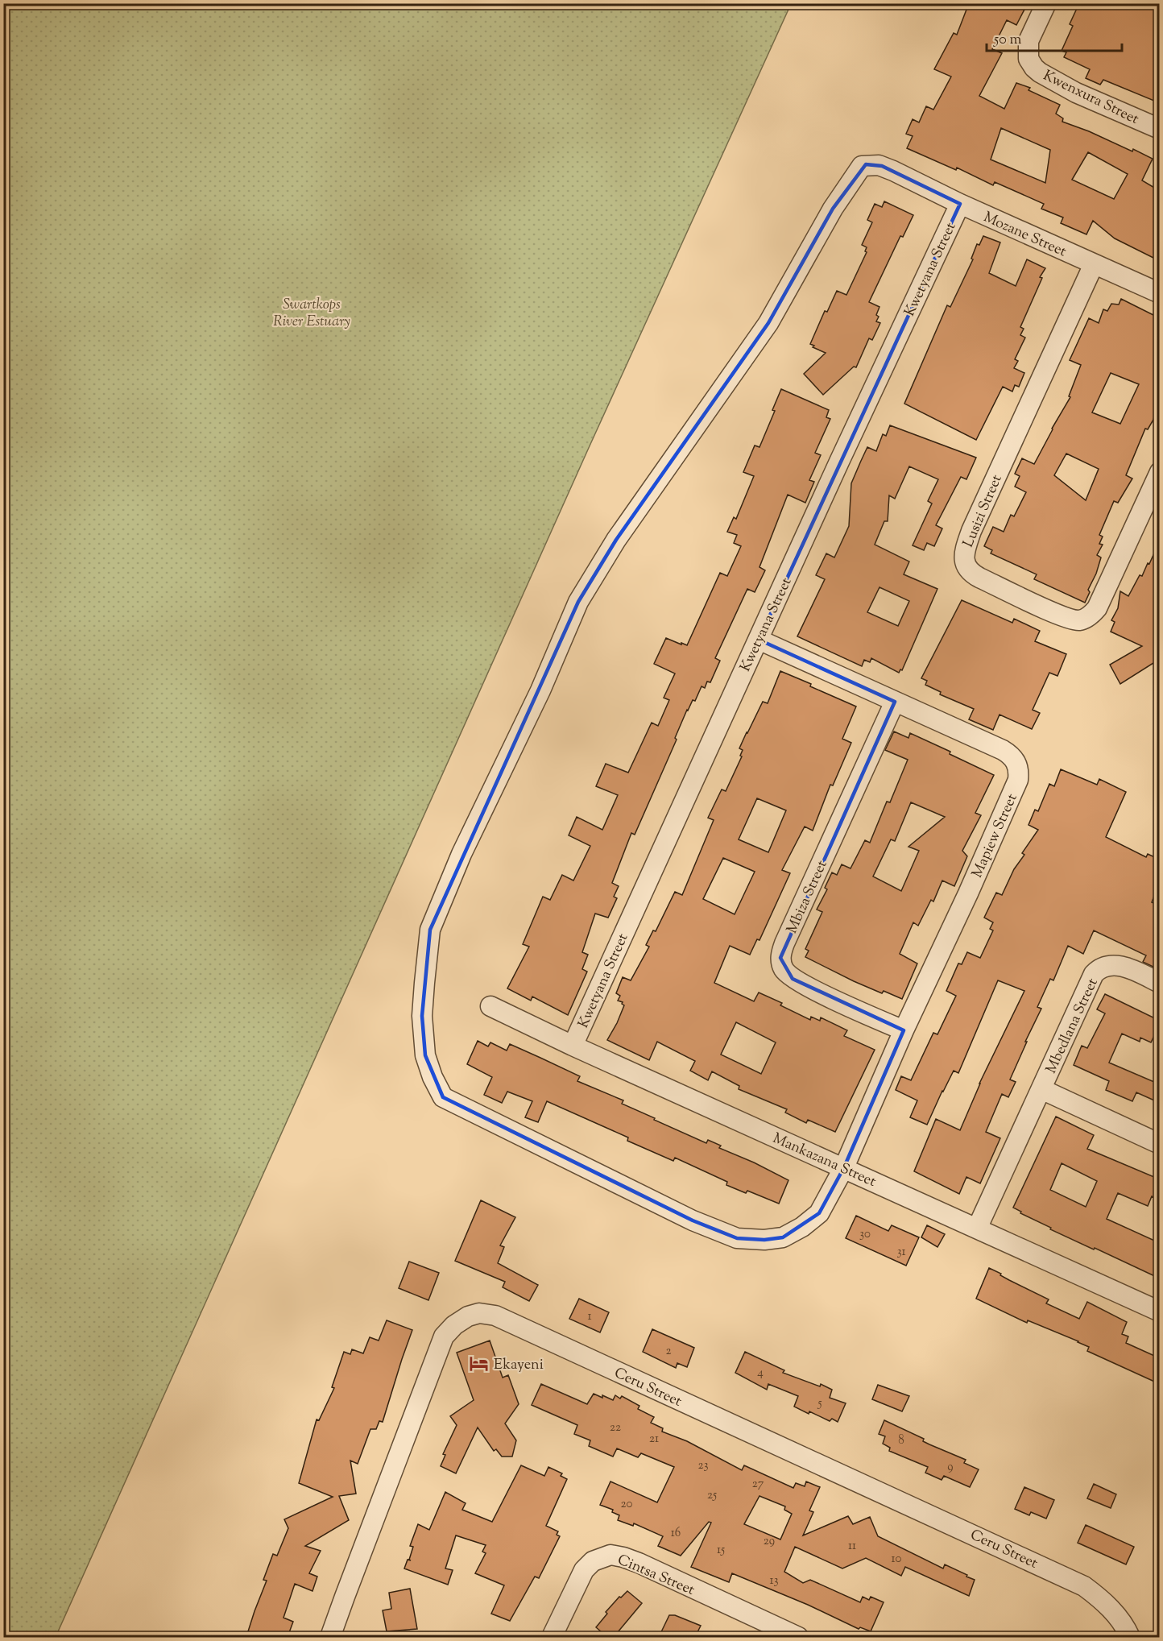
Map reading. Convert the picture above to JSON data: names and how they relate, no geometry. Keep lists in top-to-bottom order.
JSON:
{
  "streets": {
    "street": [
      "Kwenxura Street",
      "Mozane Street",
      "Kwetyana Street",
      "Lusizi Street",
      "Mapiew Street",
      "Mbiza Street",
      "Mbedlana Street",
      "Mankazana Street",
      "Ceru Street",
      "Cintsa Street"
    ]
  },
  "crossings": [
    ["Mozane Street", "Kwetyana Street"],
    ["Mozane Street", "Lusizi Street"],
    ["Mozane Street", "Mapiew Street"],
    ["Mozane Street", "Mankazana Street"],
    ["Kwetyana Street", "Mapiew Street"],
    ["Kwetyana Street", "Mankazana Street"],
    ["Mapiew Street", "Mbiza Street"],
    ["Mapiew Street", "Mankazana Street"],
    ["Mbedlana Street", "Mankazana Street"]
  ],
  "parks": ["Swartkops River Estuary"],
  "places": {
    "hotel": ["Ekayeni"]
  },
  "house_numbers": [
    "30",
    "31",
    "1",
    "2",
    "4",
    "5",
    "22",
    "21",
    "8",
    "23",
    "9",
    "27",
    "25",
    "20",
    "16",
    "29",
    "11",
    "15",
    "10",
    "13"
  ],
  "scale_bar": "50 m"
}
